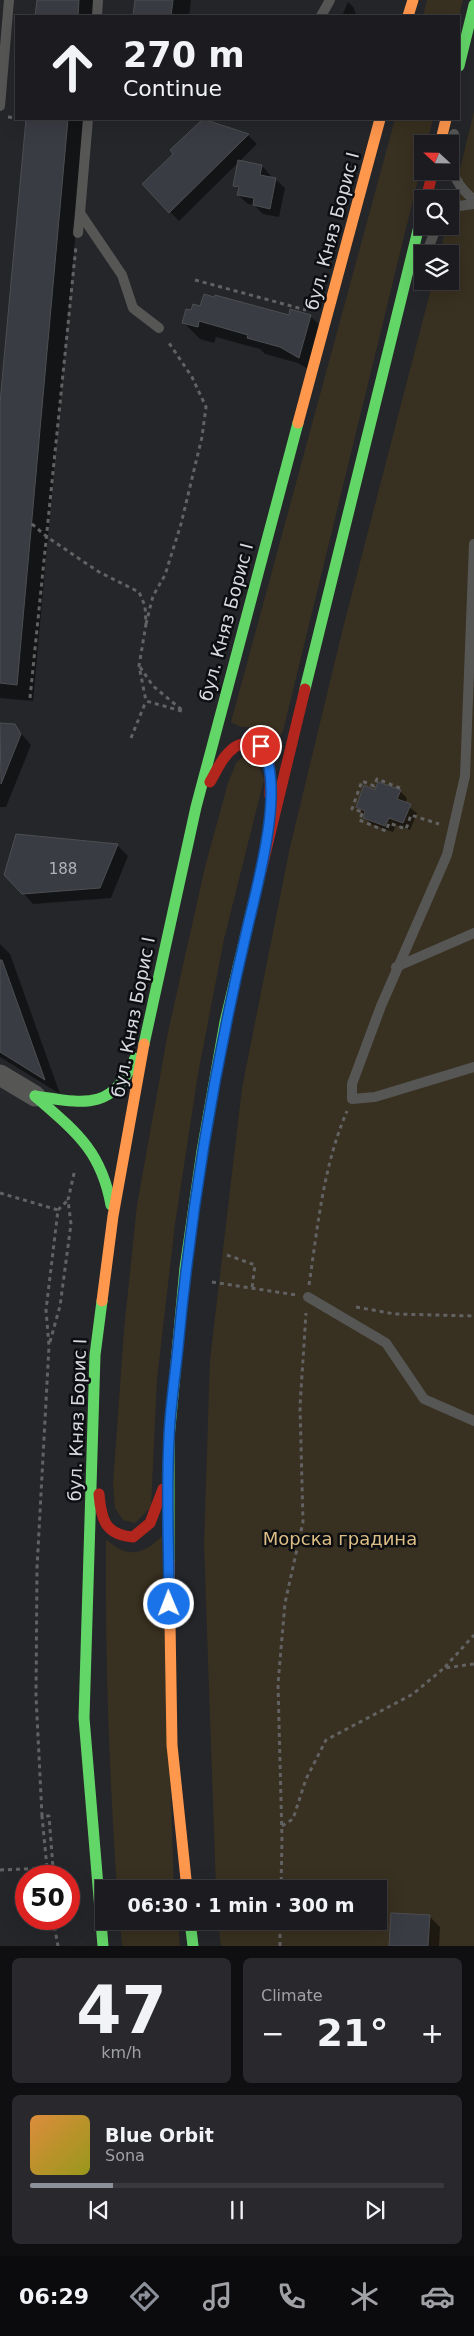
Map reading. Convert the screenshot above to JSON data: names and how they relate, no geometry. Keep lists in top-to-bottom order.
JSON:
{
  "streets": {
    "main road": ["бул. Княз Борис I"]
  },
  "parks": ["Морска градина"],
  "house_numbers": ["188"],
  "north": "left",
  "page": {
    "turn": ["270 m", "Continue"],
    "limit": "50",
    "trip": "06:30 · 1 min · 300 m",
    "tile": [
      ["47", "km/h"],
      "Climate"
    ],
    "heat": ["−", "21°", "+"],
    "song": ["Blue Orbit", "Sona"],
    "tabs": "06:29"
  }
}
